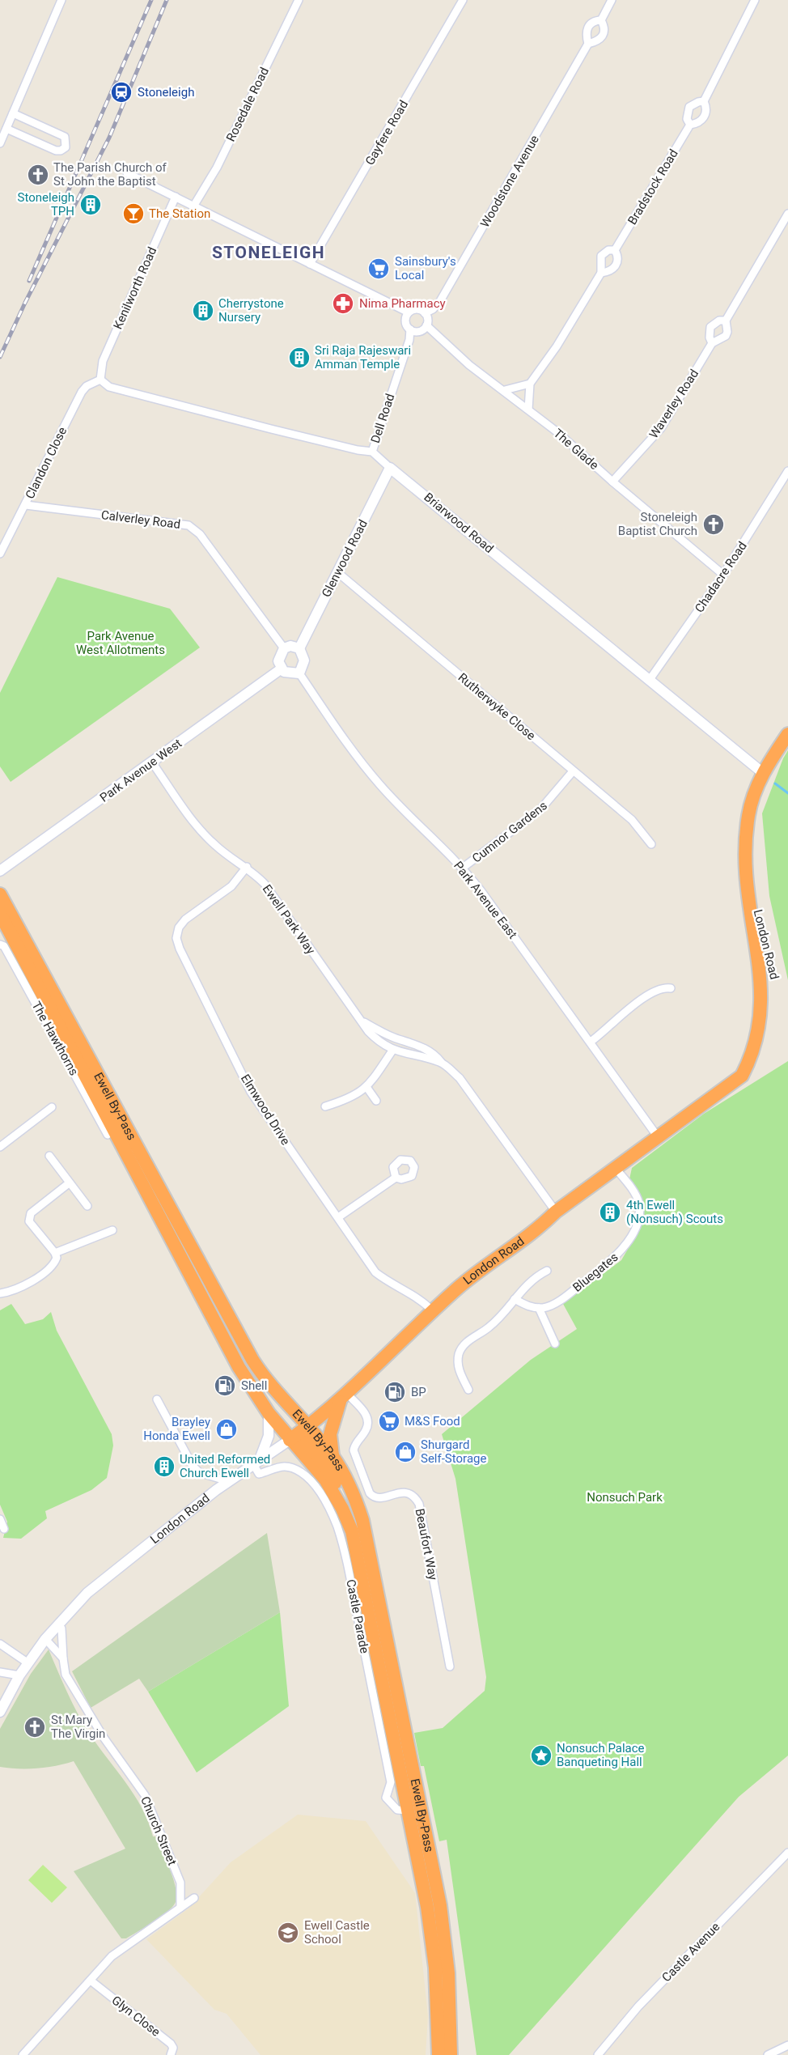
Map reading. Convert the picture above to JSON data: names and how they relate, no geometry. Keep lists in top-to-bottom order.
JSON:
{
  "streets": {
    "highway": ["London Road", "Ewell By-Pass"],
    "street": [
      "Rosedale Road",
      "Gayfere Road",
      "Woodstone Avenue",
      "Bradstock Road",
      "Kenilworth Road",
      "Waverley Road",
      "Dell Road",
      "The Glade",
      "Clandon Close",
      "Calverley Road",
      "Briarwood Road",
      "Glenwood Road",
      "Chadacre Road",
      "Rutherwyke Close",
      "Park Avenue West",
      "Cumnor Gardens",
      "Park Avenue East",
      "Ewell Park Way",
      "The Hawthorns",
      "Elmwood Drive",
      "Bluegates",
      "Beaufort Way",
      "Castle Parade",
      "Church Street",
      "Castle Avenue",
      "Glyn Close"
    ]
  },
  "crossings": [
    ["Woodstone Avenue", "Dell Road"],
    ["Woodstone Avenue", "The Glade"],
    ["Kenilworth Road", "Clandon Close"],
    ["Waverley Road", "The Glade"],
    ["Dell Road", "The Glade"],
    ["Dell Road", "Briarwood Road"],
    ["The Glade", "Chadacre Road"],
    ["Clandon Close", "Calverley Road"],
    ["Calverley Road", "Glenwood Road"],
    ["Calverley Road", "Park Avenue West"],
    ["Calverley Road", "Park Avenue East"],
    ["Briarwood Road", "Glenwood Road"],
    ["Briarwood Road", "Chadacre Road"],
    ["Briarwood Road", "London Road"],
    ["Glenwood Road", "Rutherwyke Close"],
    ["Glenwood Road", "Park Avenue West"],
    ["Glenwood Road", "Park Avenue East"],
    ["Rutherwyke Close", "Cumnor Gardens"],
    ["Park Avenue West", "Park Avenue East"],
    ["Park Avenue West", "Ewell Park Way"],
    ["Cumnor Gardens", "Park Avenue East"],
    ["Park Avenue East", "London Road"],
    ["Ewell Park Way", "London Road"],
    ["Ewell Park Way", "Elmwood Drive"],
    ["London Road", "Ewell By-Pass"],
    ["London Road", "Elmwood Drive"],
    ["London Road", "Bluegates"],
    ["London Road", "Beaufort Way"],
    ["London Road", "Castle Parade"],
    ["London Road", "Church Street"],
    ["Ewell By-Pass", "Castle Parade"]
  ],
  "districts": ["STONELEIGH"],
  "parks": ["Park Avenue West Allotments", "Nonsuch Park"],
  "places": {
    "station": ["Stoneleigh"],
    "church": ["The Parish Church of St John the Baptist", "Stoneleigh Baptist Church", "St Mary The Virgin"],
    "building": [
      "Stoneleigh TPH",
      "Cherrystone Nursery",
      "Sri Raja Rajeswari Amman Temple",
      "4th Ewell (Nonsuch) Scouts",
      "United Reformed Church Ewell"
    ],
    "bar": ["The Station"],
    "supermarket": ["Sainsbury's Local", "M&S Food"],
    "pharmacy": ["Nima Pharmacy"],
    "fuel station": ["Shell", "BP"],
    "shop": ["Brayley Honda Ewell", "Shurgard Self-Storage"],
    "place": ["Nonsuch Palace Banqueting Hall"],
    "school or university": ["Ewell Castle School"]
  }
}
